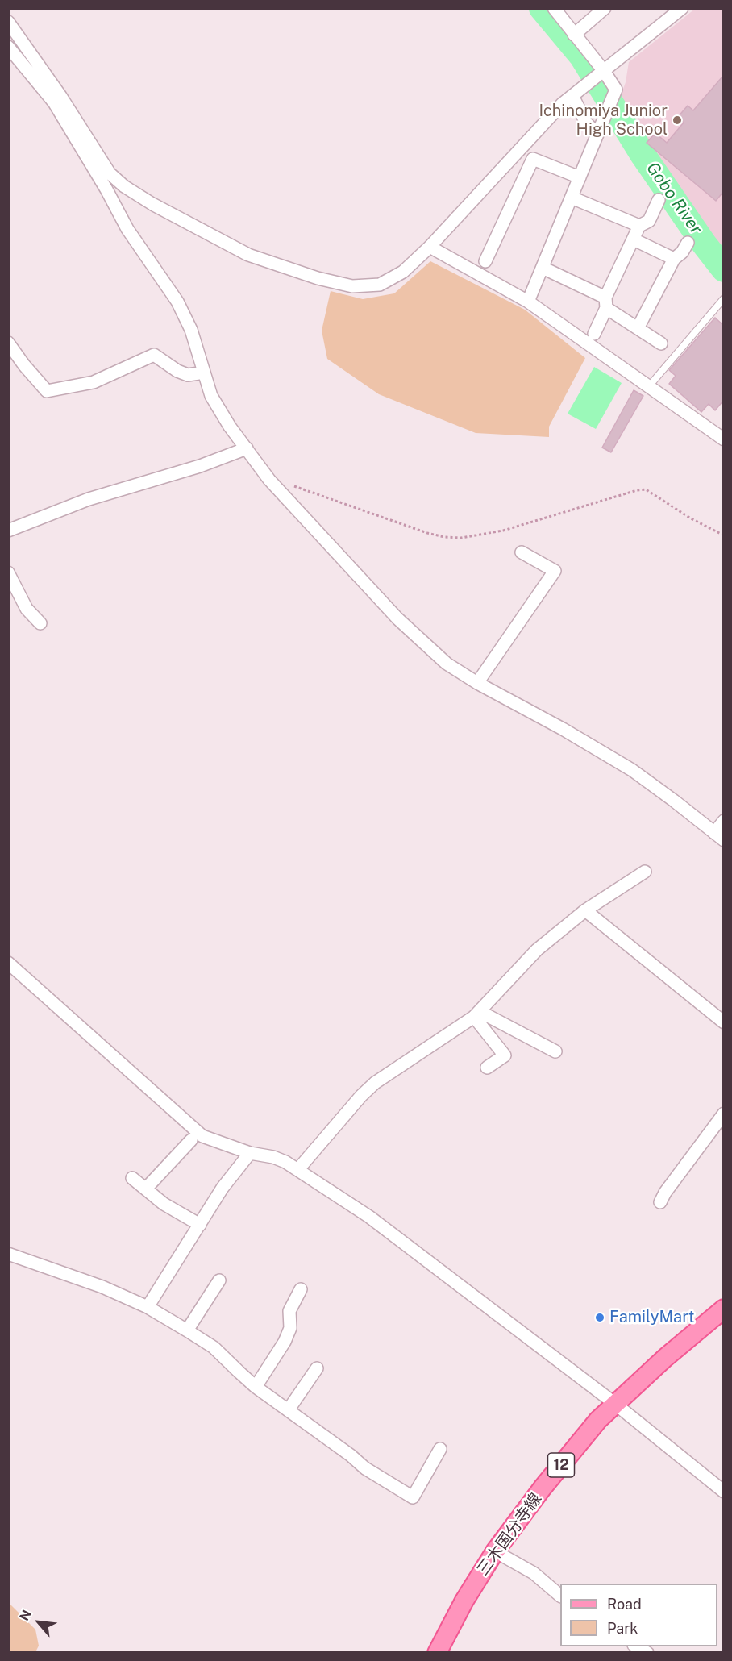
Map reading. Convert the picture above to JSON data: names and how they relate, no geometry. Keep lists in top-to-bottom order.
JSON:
{
  "streets": {
    "main road": ["12", "三木国分寺線"]
  },
  "water": ["Gobo River"],
  "places": ["Ichinomiya Junior High School", "FamilyMart"],
  "legend": ["Road", "Park"],
  "north": "top left"
}
